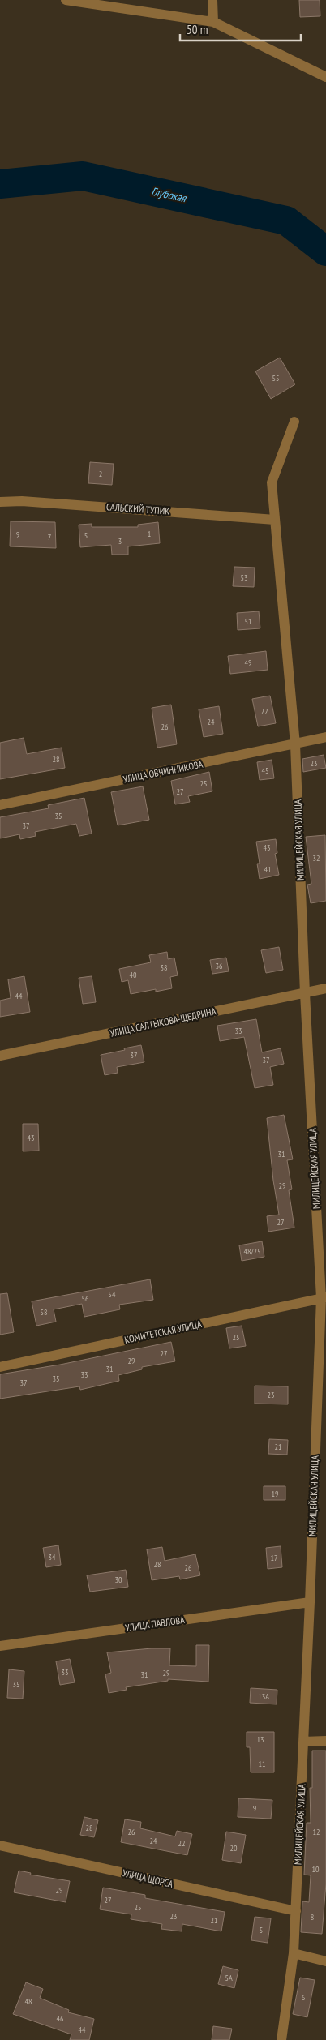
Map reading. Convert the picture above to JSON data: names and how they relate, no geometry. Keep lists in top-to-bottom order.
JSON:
{
  "streets": {
    "street": [
      "САЛЬСКИЙ ТУПИК",
      "УЛИЦА ОВЧИННИКОВА",
      "МИЛИЦЕЙСКАЯ УЛИЦА",
      "УЛИЦА САЛТЫКОВА-ЩЕДРИНА",
      "КОМИТЕТСКАЯ УЛИЦА",
      "УЛИЦА ПАВЛОВА",
      "УЛИЦА ЩОРСА"
    ]
  },
  "crossings": [
    ["САЛЬСКИЙ ТУПИК", "МИЛИЦЕЙСКАЯ УЛИЦА"],
    ["УЛИЦА ОВЧИННИКОВА", "МИЛИЦЕЙСКАЯ УЛИЦА"],
    ["МИЛИЦЕЙСКАЯ УЛИЦА", "УЛИЦА САЛТЫКОВА-ЩЕДРИНА"],
    ["МИЛИЦЕЙСКАЯ УЛИЦА", "КОМИТЕТСКАЯ УЛИЦА"],
    ["МИЛИЦЕЙСКАЯ УЛИЦА", "УЛИЦА ПАВЛОВА"],
    ["МИЛИЦЕЙСКАЯ УЛИЦА", "УЛИЦА ЩОРСА"]
  ],
  "water": ["Глубокая"],
  "house_numbers": [
    "55",
    "2",
    "1",
    "9",
    "5",
    "7",
    "3",
    "53",
    "51",
    "49",
    "22",
    "24",
    "26",
    "28",
    "23",
    "45",
    "25",
    "27",
    "35",
    "37",
    "43",
    "32",
    "41",
    "36",
    "38",
    "40",
    "44",
    "33",
    "37",
    "37",
    "43",
    "31",
    "29",
    "27",
    "48/25",
    "54",
    "56",
    "58",
    "25",
    "27",
    "29",
    "31",
    "33",
    "35",
    "37",
    "23",
    "21",
    "19",
    "34",
    "17",
    "28",
    "26",
    "30",
    "33",
    "29",
    "31",
    "35",
    "13А",
    "13",
    "11",
    "9",
    "28",
    "26",
    "12",
    "24",
    "22",
    "20",
    "10",
    "29",
    "27",
    "25",
    "23",
    "8",
    "21",
    "5",
    "5А",
    "6",
    "48",
    "46",
    "44"
  ],
  "scale_bar": "50 m"
}
